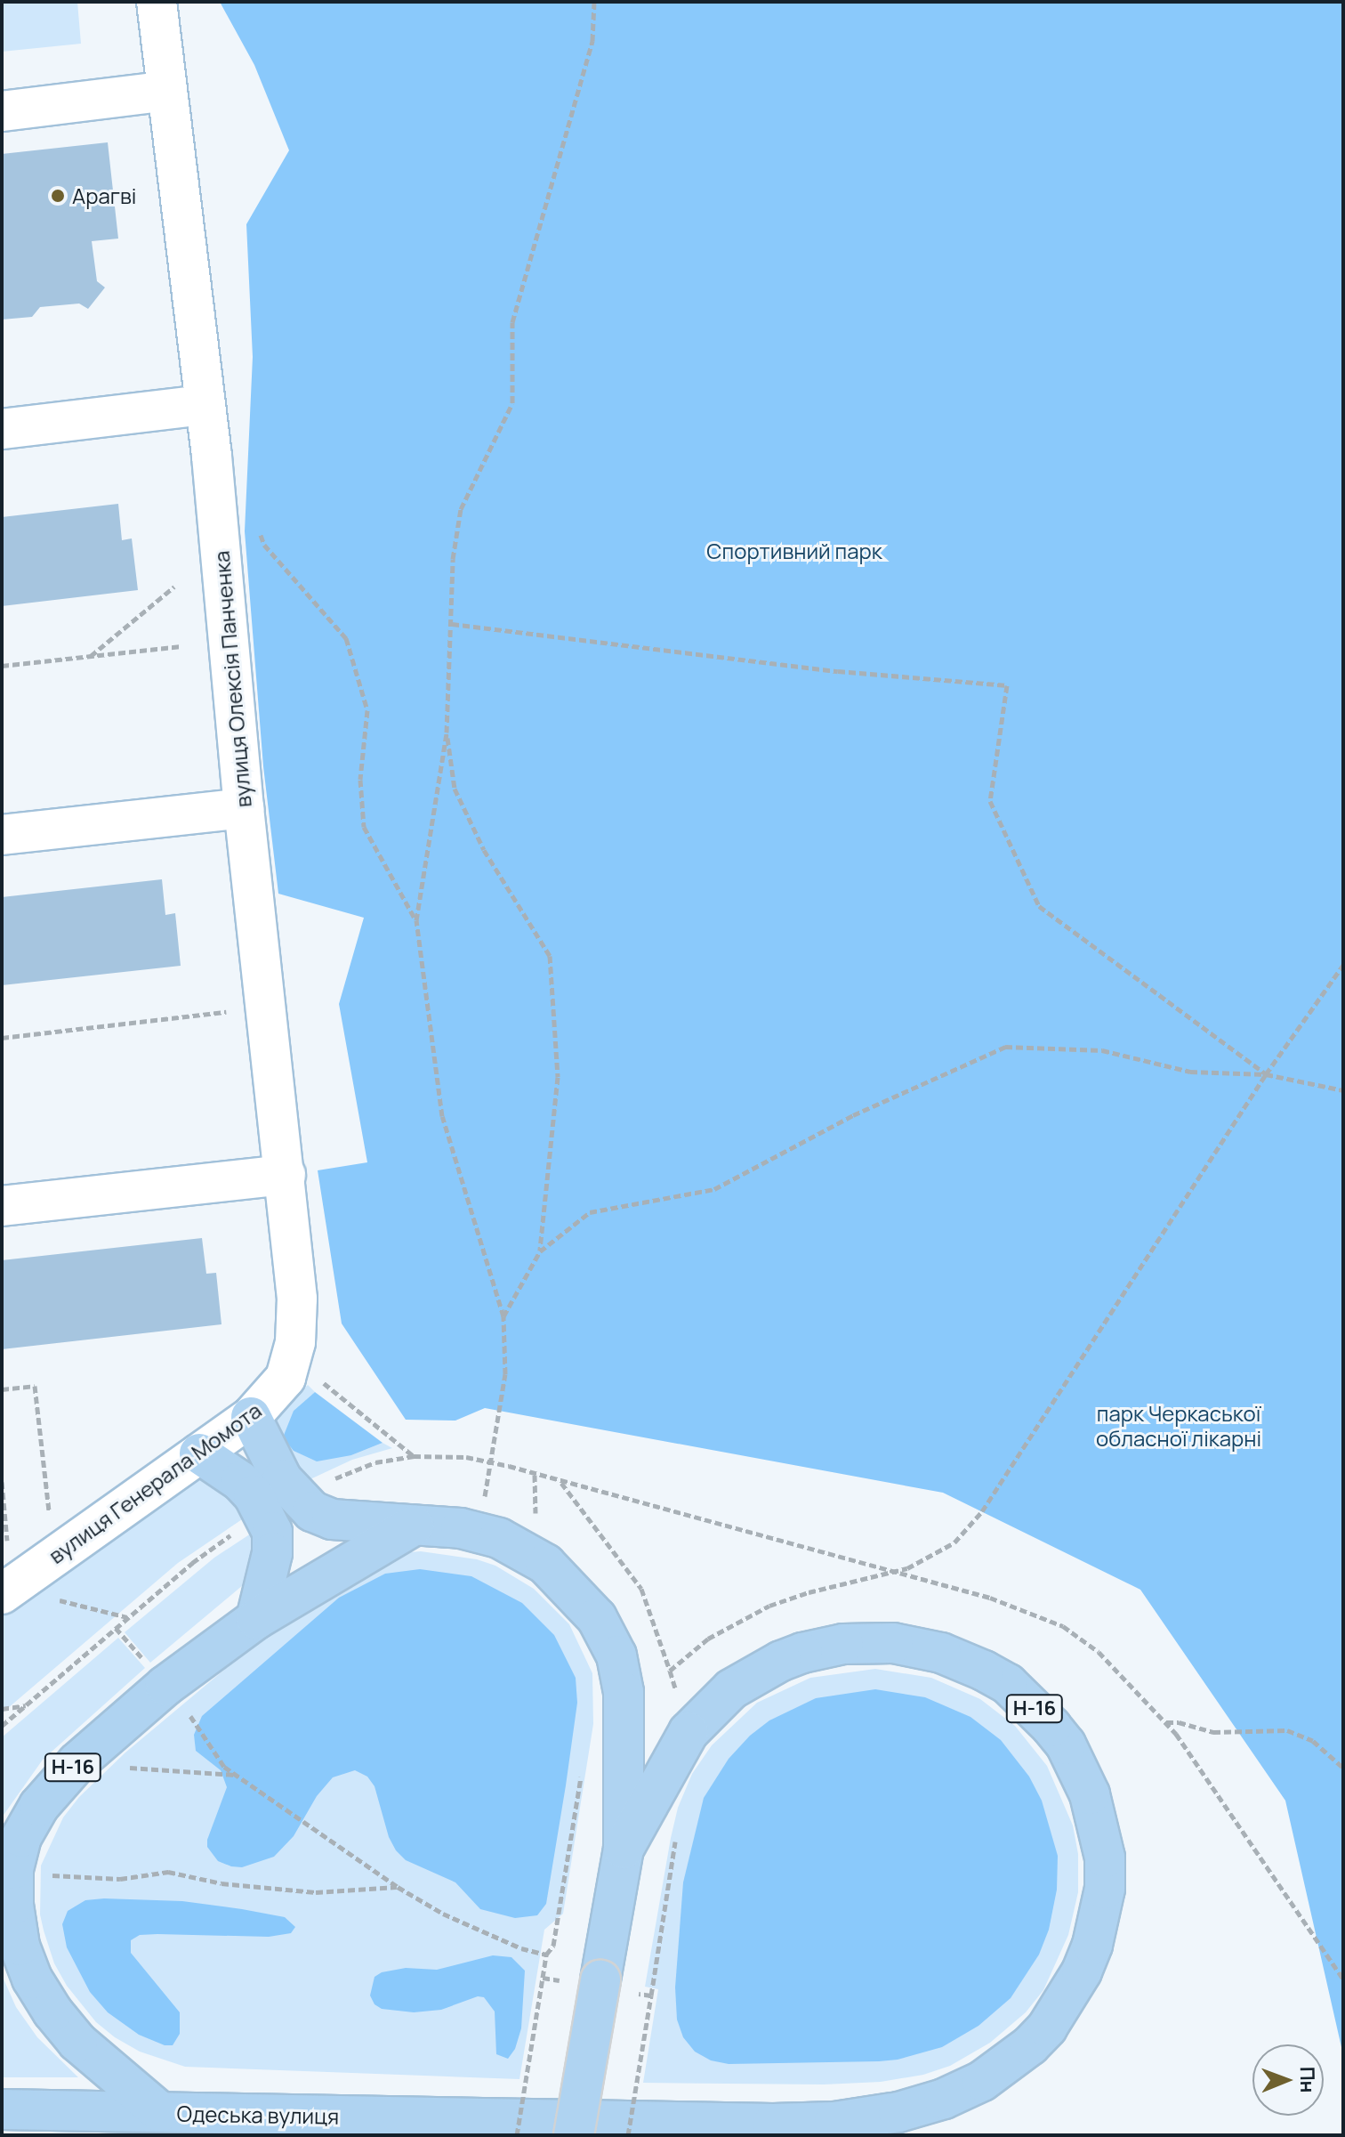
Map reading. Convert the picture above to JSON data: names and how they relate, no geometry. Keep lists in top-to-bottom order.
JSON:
{
  "streets": {
    "main road": ["Н-16", "Одеська вулиця"],
    "street": ["вулиця Олексія Панченка", "вулиця Генерала Момота"]
  },
  "crossings": [
    ["вулиця Олексія Панченка", "вулиця Генерала Момота"],
    ["Н-16", "Одеська вулиця"]
  ],
  "parks": ["Спортивний парк", "парк Черкаської обласної лікарні"],
  "places": ["Арагві"],
  "north": "right"
}
